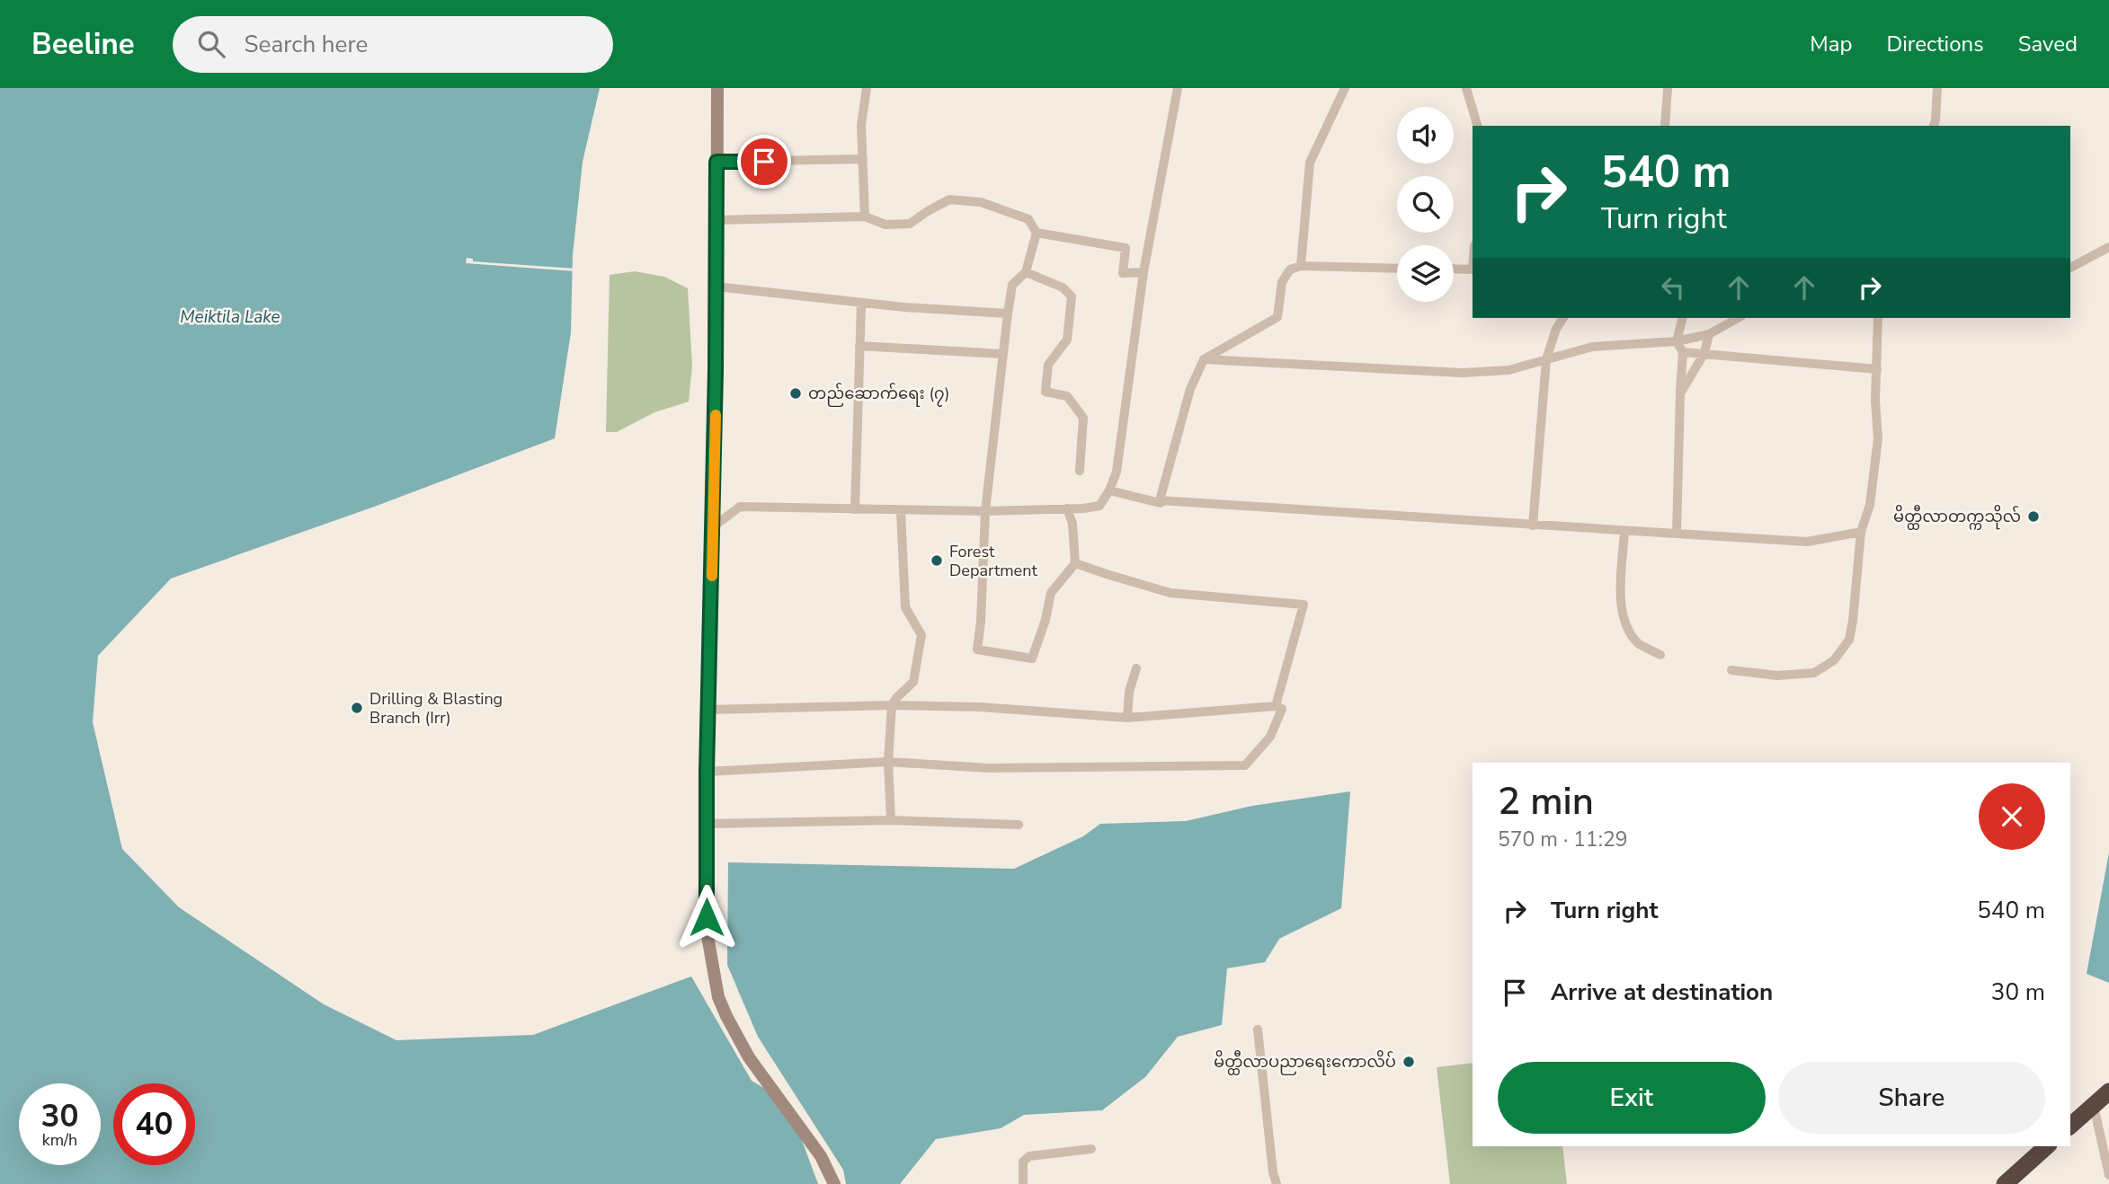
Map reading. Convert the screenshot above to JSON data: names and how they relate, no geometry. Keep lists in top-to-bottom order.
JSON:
{
  "water": ["Meiktila Lake"],
  "places": [
    "တည်ဆောက်ရေး (၇)",
    "မိတ္ထီလာတက္ကသိုလ်",
    "Forest Department",
    "Drilling & Blasting Branch (Irr)",
    "မိတ္ထီလာပညာရေးကောလိပ်"
  ],
  "page": {
    "header": "Beeline",
    "search": "Search here",
    "nav": ["Map", "Directions", "Saved"],
    "turn": ["540 m", "Turn right"],
    "heading": ["2 min", "570 m · 11:29"],
    "list": [
      {
        "name": "Turn right",
        "value": "540 m"
      },
      {
        "name": "Arrive at destination",
        "value": "30 m"
      }
    ],
    "buttons": ["Exit", "Share"],
    "speed": "30 km/h",
    "limit": "40"
  }
}
